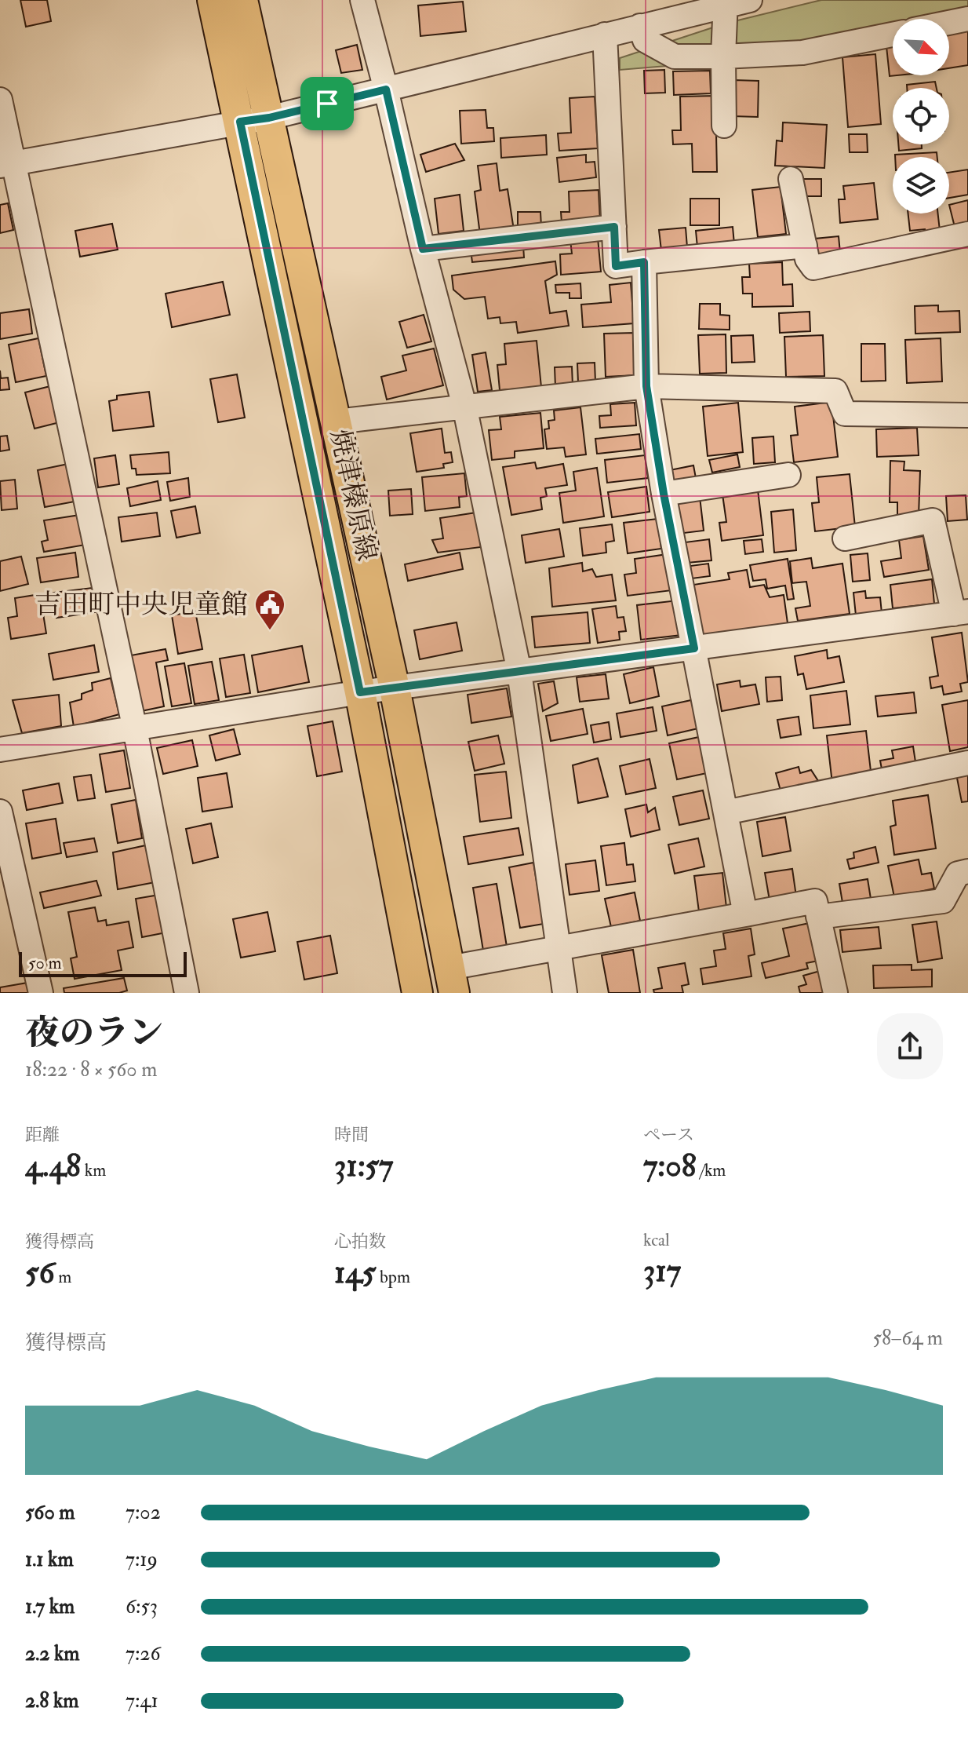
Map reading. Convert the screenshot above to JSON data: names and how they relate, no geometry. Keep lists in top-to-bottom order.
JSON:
{
  "streets": {
    "main road": ["焼津榛原線"]
  },
  "places": {
    "public building": ["吉田町中央児童館"]
  },
  "scale_bar": "50 m",
  "north": "bottom right",
  "page": {
    "scale": "50 m",
    "heading": ["夜のラン", "18:22 · 8 × 560 m"],
    "stats": [
      ["距離", "4.48 km"],
      ["時間", "31:57"],
      ["ペース", "7:08 /km"],
      ["獲得標高", "56 m"],
      ["心拍数", "145 bpm"],
      ["kcal", "317"]
    ],
    "chart": ["獲得標高", "58–64 m"],
    "list": [
      {
        "name": "560 m",
        "note": "7:02"
      },
      {
        "name": "1.1 km",
        "note": "7:19"
      },
      {
        "name": "1.7 km",
        "note": "6:53"
      },
      {
        "name": "2.2 km",
        "note": "7:26"
      },
      {
        "name": "2.8 km",
        "note": "7:41"
      }
    ]
  }
}
